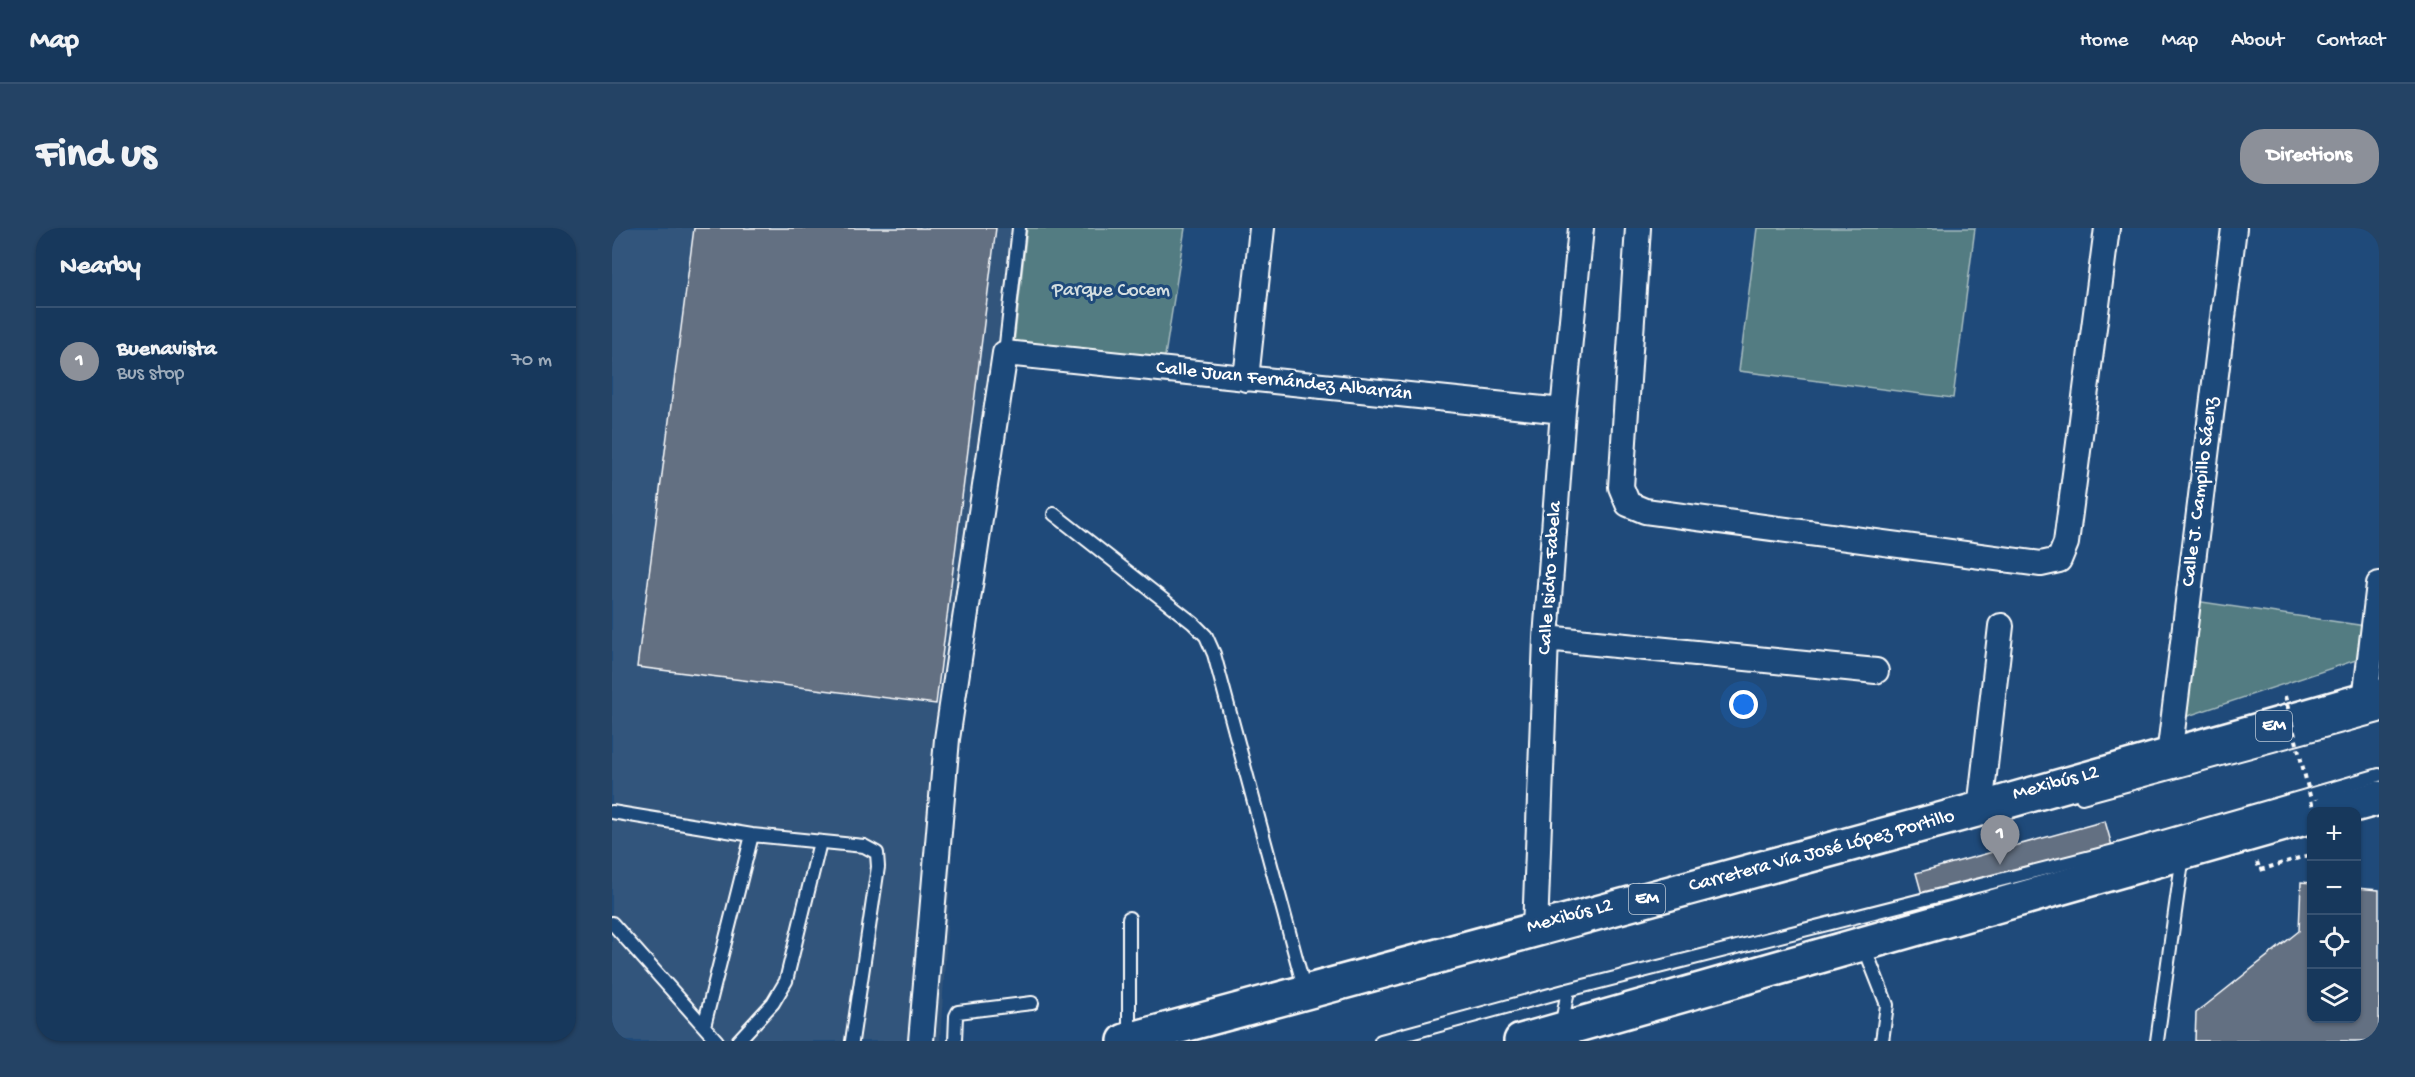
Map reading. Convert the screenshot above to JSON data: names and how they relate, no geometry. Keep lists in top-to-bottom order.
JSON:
{
  "streets": {
    "main road": ["EM", "Carretera Vía José López Portillo"],
    "street": ["Calle Juan Fernández Albarrán", "Calle J. Campillo Sáenz", "Calle Isidro Fabela"],
    "lane": ["Mexibús L2"]
  },
  "crossings": [
    ["Calle Juan Fernández Albarrán", "Calle Isidro Fabela"],
    ["Calle J. Campillo Sáenz", "Carretera Vía José López Portillo"],
    ["Calle Isidro Fabela", "Carretera Vía José López Portillo"],
    ["Mexibús L2", "Carretera Vía José López Portillo"]
  ],
  "parks": ["Parque Cocem"],
  "page": {
    "header": "Map",
    "nav": [
      "Home",
      "Map",
      "About",
      "Contact"
    ],
    "buttons": "Directions",
    "title": "Find us",
    "heading": "Nearby",
    "list": [
      {
        "mark": "1",
        "name": "Buenavista",
        "note": "Bus stop",
        "value": "70 m"
      }
    ],
    "map_buttons": ["+", "−"],
    "pins": "1"
  }
}
